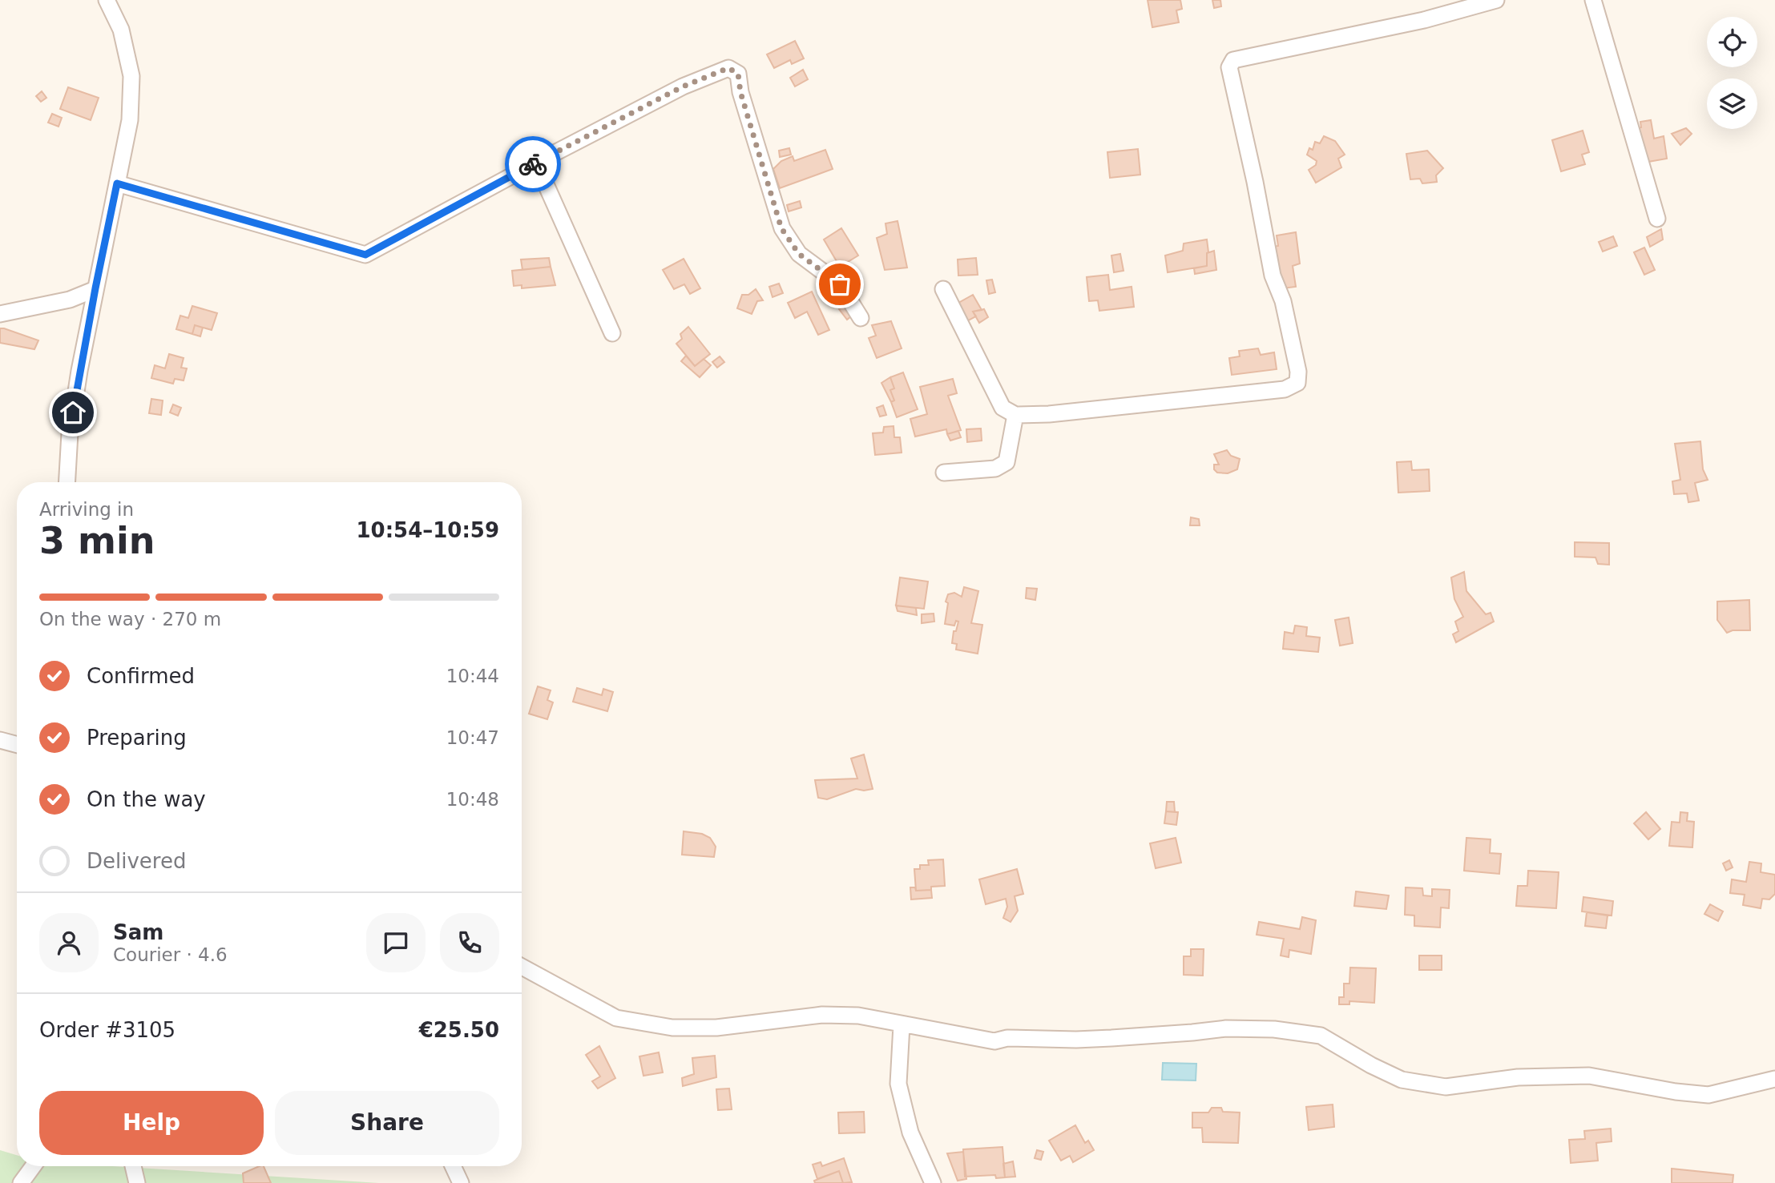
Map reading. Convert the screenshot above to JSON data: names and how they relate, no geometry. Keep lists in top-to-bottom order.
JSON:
{
  "page": {
    "heading": ["3 min", "Arriving in", "10:54–10:59"],
    "panel": [
      "Sam",
      "Courier · 4.6",
      "Order #3105",
      "€25.50"
    ],
    "bar": "On the way · 270 m",
    "list": [
      ["Confirmed", "10:44"],
      ["Preparing", "10:47"],
      ["On the way", "10:48"],
      "Delivered"
    ],
    "buttons": ["Help", "Share"]
  }
}
